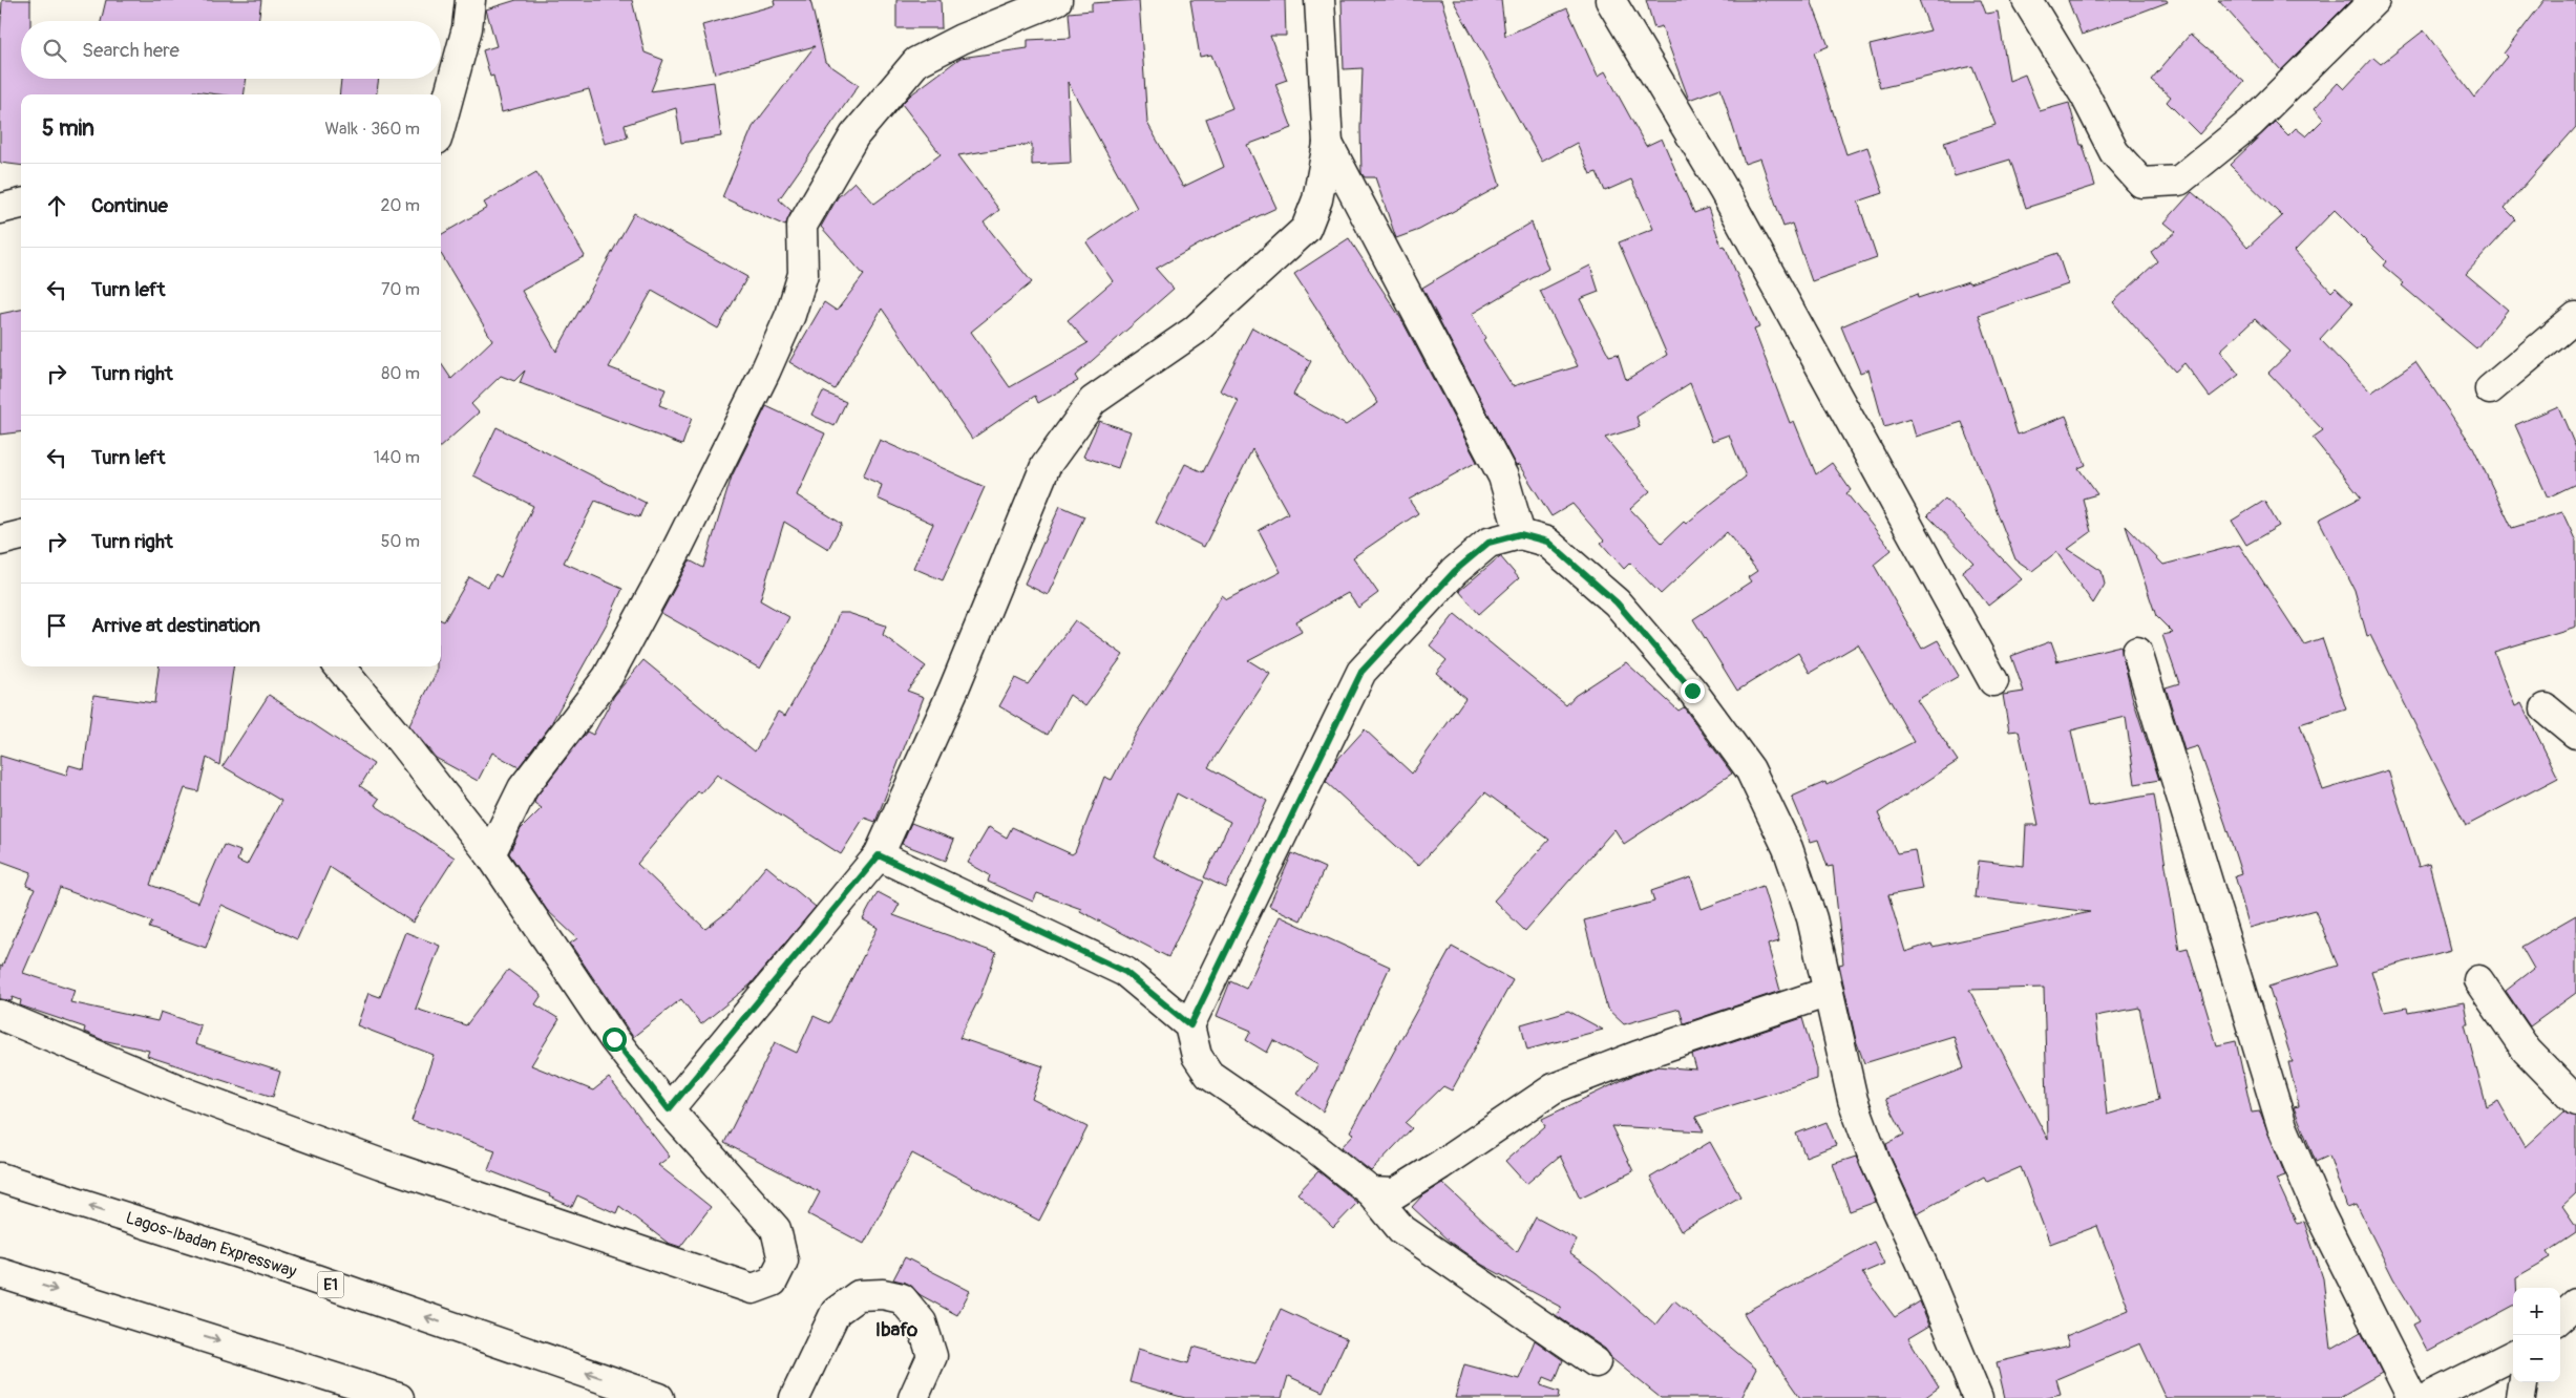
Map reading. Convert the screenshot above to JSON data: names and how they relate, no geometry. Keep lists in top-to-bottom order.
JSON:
{
  "streets": {
    "main road": ["Lagos-Ibadan Expressway", "E1"]
  },
  "districts": ["Ibafo"],
  "page": {
    "search": "Search here",
    "heading": ["5 min", "Walk · 360 m"],
    "list": [
      ["Continue", "20 m"],
      ["Turn left", "70 m"],
      ["Turn right", "80 m"],
      ["Turn left", "140 m"],
      ["Turn right", "50 m"],
      "Arrive at destination"
    ],
    "map_buttons": ["+", "−"]
  }
}
